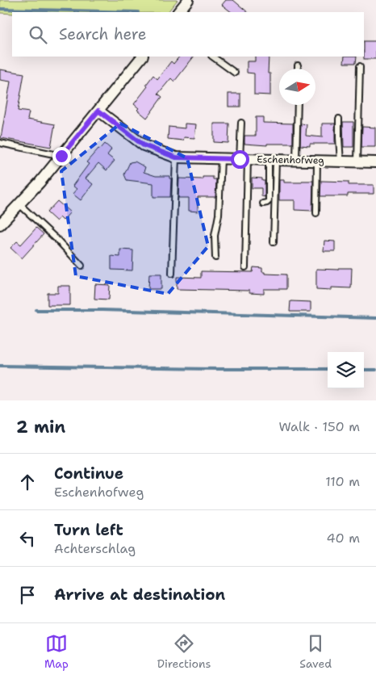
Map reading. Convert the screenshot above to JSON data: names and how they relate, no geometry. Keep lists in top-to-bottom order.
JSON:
{
  "streets": {
    "street": ["Eschenhofweg"]
  },
  "north": "right",
  "page": {
    "search": "Search here",
    "heading": ["2 min", "Walk · 150 m"],
    "list": [
      ["Continue", "Eschenhofweg", "110 m"],
      ["Turn left", "Achterschlag", "40 m"],
      "Arrive at destination"
    ],
    "nav": ["Map", "Directions", "Saved"]
  }
}
